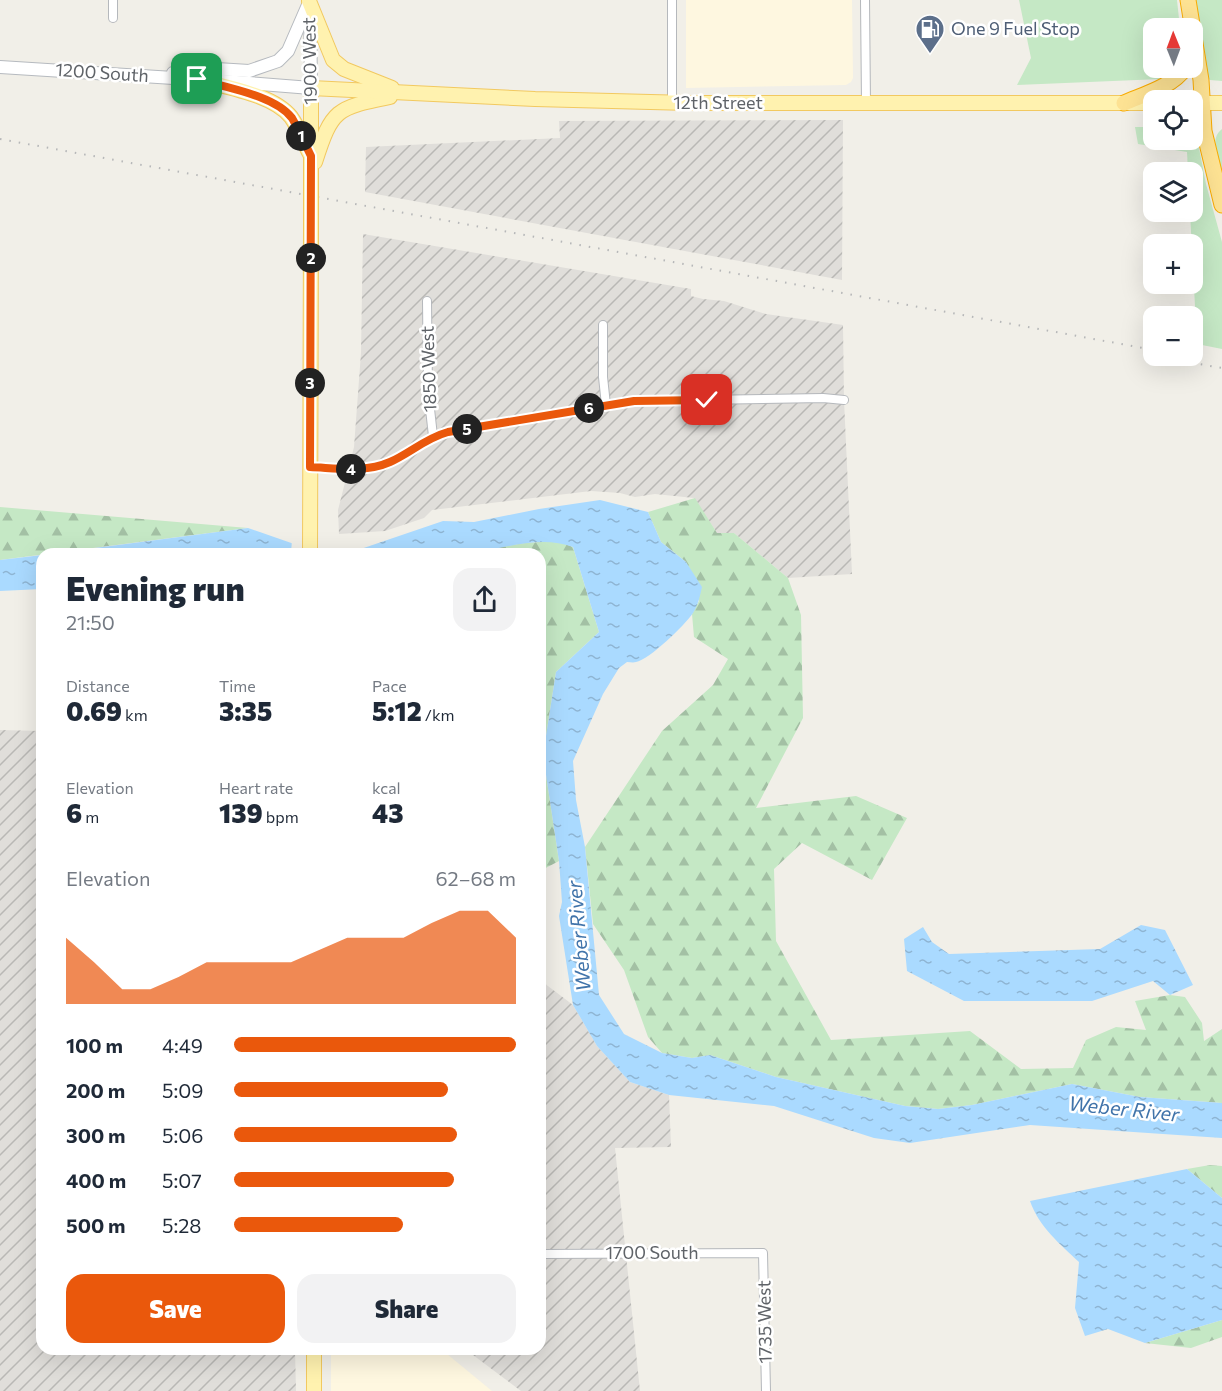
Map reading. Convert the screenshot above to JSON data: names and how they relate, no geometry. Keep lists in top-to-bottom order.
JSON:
{
  "streets": {
    "main road": ["1900 West", "1200 South", "12th Street"],
    "street": ["1850 West", "1700 South", "1735 West"]
  },
  "crossings": [
    ["1900 West", "1200 South"],
    ["1900 West", "12th Street"],
    ["1200 South", "12th Street"],
    ["1700 South", "1735 West"]
  ],
  "water": ["Weber River"],
  "places": {
    "fuel station": ["One 9 Fuel Stop"]
  },
  "north": "top",
  "page": {
    "map_buttons": ["+", "−"],
    "pins": [
      "1",
      "2",
      "3",
      "6",
      "5",
      "4"
    ],
    "heading": ["Evening run", "21:50"],
    "stats": [
      ["Distance", "0.69 km"],
      ["Time", "3:35"],
      ["Pace", "5:12 /km"],
      ["Elevation", "6 m"],
      ["Heart rate", "139 bpm"],
      ["kcal", "43"]
    ],
    "chart": ["Elevation", "62–68 m"],
    "list": [
      {
        "name": "100 m",
        "note": "4:49"
      },
      {
        "name": "200 m",
        "note": "5:09"
      },
      {
        "name": "300 m",
        "note": "5:06"
      },
      {
        "name": "400 m",
        "note": "5:07"
      },
      {
        "name": "500 m",
        "note": "5:28"
      }
    ],
    "buttons": ["Save", "Share"]
  }
}
